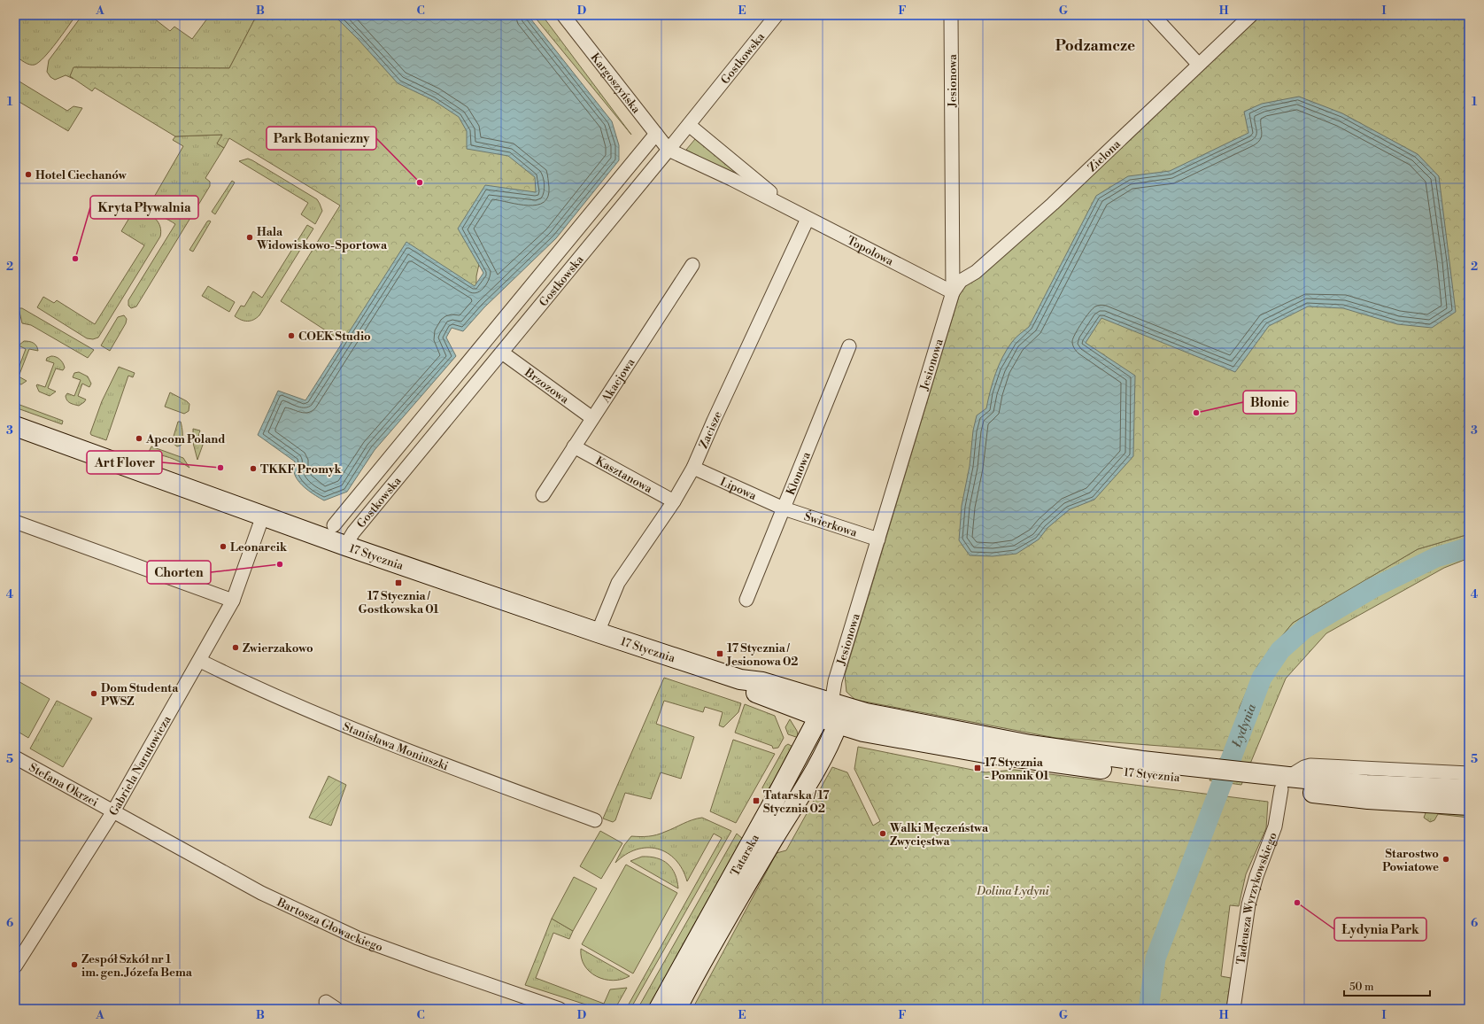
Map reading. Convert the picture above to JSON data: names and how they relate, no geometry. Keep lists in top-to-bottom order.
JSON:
{
  "streets": {
    "main road": ["17 Stycznia", "Tatarska"],
    "street": [
      "Gostkowska",
      "Jesionowa",
      "Kargoszyńska",
      "Zielona",
      "Topolowa",
      "Akacjowa",
      "Brzozowa",
      "Zacisze",
      "Klonowa",
      "Kasztanowa",
      "Lipowa",
      "Świerkowa",
      "Stanisława Moniuszki",
      "Gabriela Narutowicza",
      "Stefana Okrzei",
      "Tadeusza Wyrzykowskiego",
      "Bartosza Głowackiego"
    ]
  },
  "crossings": [
    ["Gostkowska", "Kargoszyńska"],
    ["Gostkowska", "Topolowa"],
    ["Gostkowska", "Brzozowa"],
    ["Gostkowska", "17 Stycznia"],
    ["Jesionowa", "Zielona"],
    ["Jesionowa", "Topolowa"],
    ["Jesionowa", "Świerkowa"],
    ["Jesionowa", "17 Stycznia"],
    ["Jesionowa", "Tatarska"],
    ["Kargoszyńska", "Topolowa"],
    ["Zielona", "Topolowa"],
    ["Topolowa", "Zacisze"],
    ["Akacjowa", "Brzozowa"],
    ["Akacjowa", "Kasztanowa"],
    ["Zacisze", "Kasztanowa"],
    ["Zacisze", "Lipowa"],
    ["Zacisze", "17 Stycznia"],
    ["Klonowa", "Lipowa"],
    ["Klonowa", "Świerkowa"],
    ["Lipowa", "Świerkowa"],
    ["17 Stycznia", "Gabriela Narutowicza"],
    ["17 Stycznia", "Tatarska"],
    ["17 Stycznia", "Tadeusza Wyrzykowskiego"],
    ["Stanisława Moniuszki", "Gabriela Narutowicza"],
    ["Gabriela Narutowicza", "Stefana Okrzei"],
    ["Gabriela Narutowicza", "Bartosza Głowackiego"],
    ["Stefana Okrzei", "Bartosza Głowackiego"]
  ],
  "districts": ["Podzamcze"],
  "water": ["Łydynia"],
  "parks": ["Dolina Łydyni"],
  "places": {
    "other": [
      "Hotel Ciechanów",
      "Park Botaniczny",
      "Hala Widowiskowo-Sportowa",
      "Kryta Pływalnia",
      "COEK Studio",
      "Błonie",
      "Apcom Poland",
      "Art Flover",
      "TKKF Promyk",
      "Leonarcik",
      "Chorten",
      "Zwierzakowo",
      "Dom Studenta PWSZ",
      "Walki Męczeństwa Zwycięstwa",
      "Starostwo Powiatowe",
      "Łydynia Park",
      "Zespół Szkół nr 1 im. gen. Józefa Bema"
    ],
    "transit": [
      "17 Stycznia / Gostkowska 01",
      "17 Stycznia / Jesionowa 02",
      "17 Stycznia - Pomnik 01",
      "Tatarska / 17 Stycznia 02"
    ]
  },
  "scale_bar": "50 m",
  "grid": {
    "columns": [
      "A",
      "B",
      "C",
      "D",
      "E",
      "F",
      "G",
      "H",
      "I"
    ],
    "rows": [
      "1",
      "2",
      "3",
      "4",
      "5",
      "6"
    ]
  }
}
